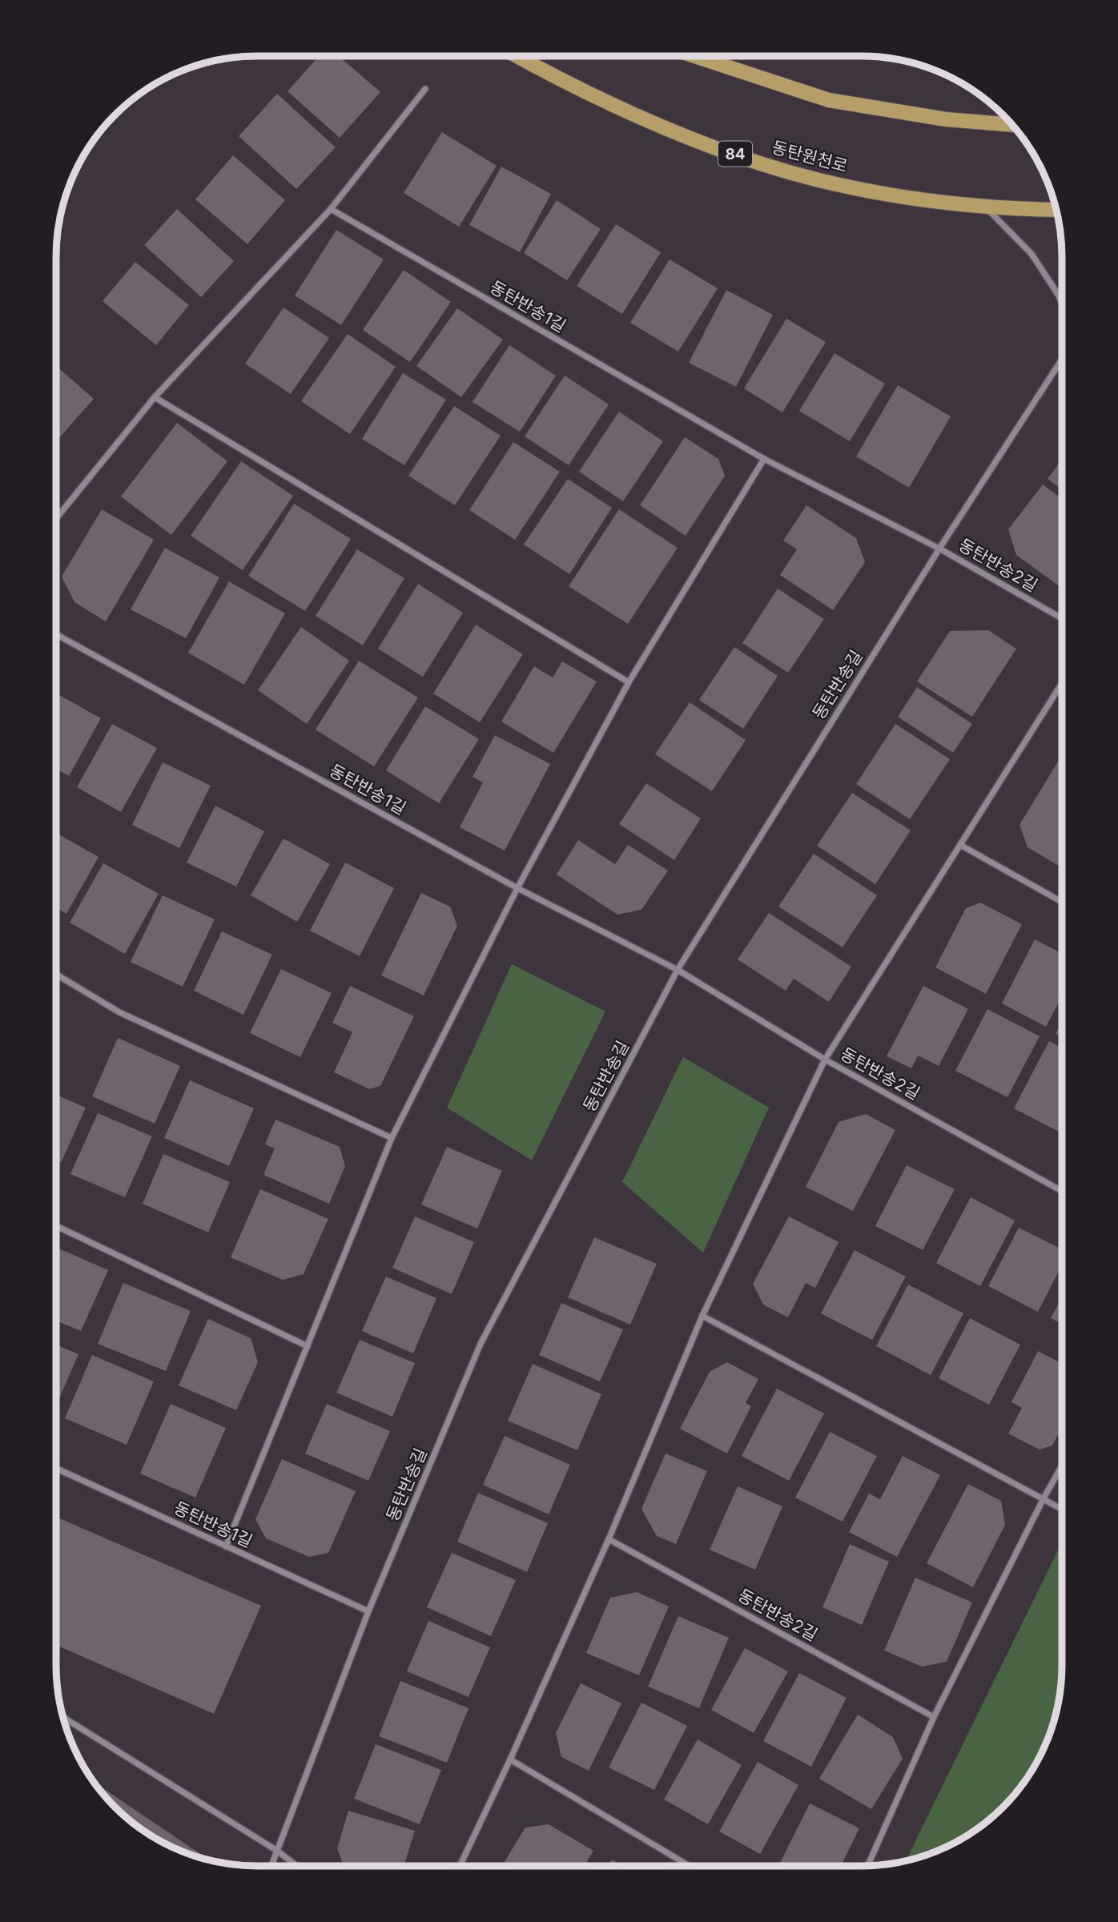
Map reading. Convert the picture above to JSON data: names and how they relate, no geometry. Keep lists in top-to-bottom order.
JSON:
{
  "streets": {
    "main road": ["84", "동탄원천로"],
    "street": ["동탄반송1길", "동탄반송2길", "동탄반송길"]
  },
  "crossings": [
    ["동탄반송1길", "동탄반송2길"],
    ["동탄반송1길", "동탄반송길"],
    ["동탄반송2길", "동탄반송길"]
  ]
}
